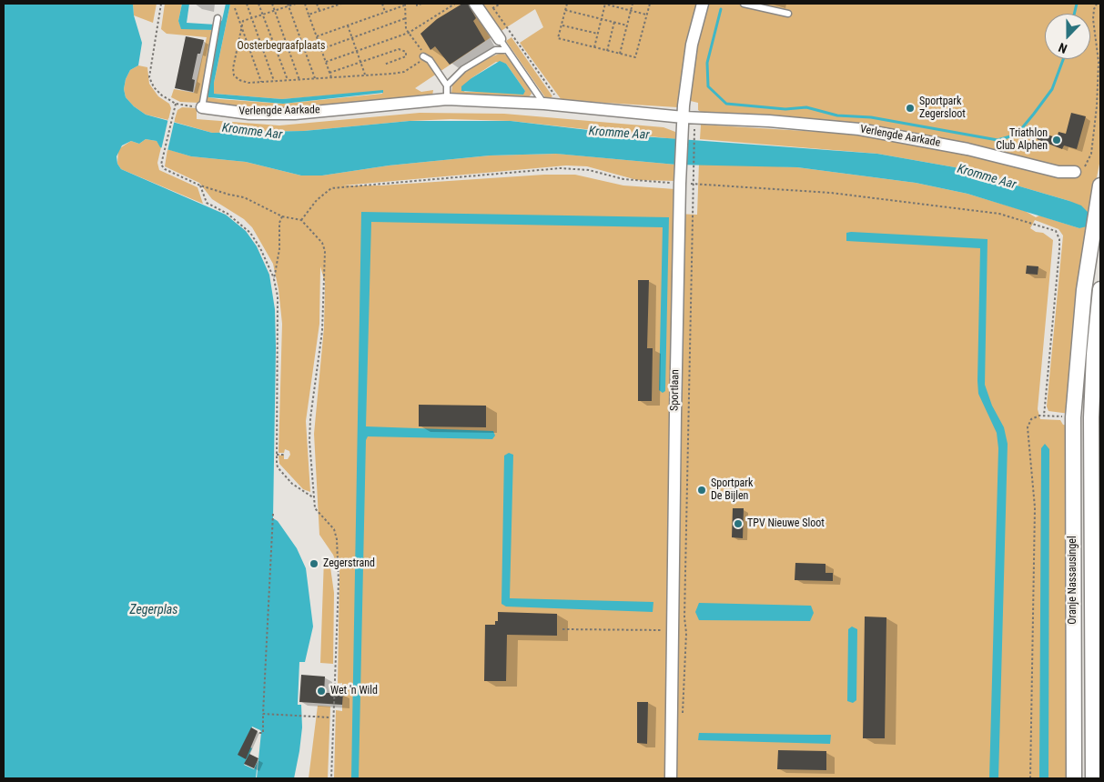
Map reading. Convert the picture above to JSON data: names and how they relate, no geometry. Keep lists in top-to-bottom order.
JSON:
{
  "streets": {
    "main road": ["Oranje Nassausingel"],
    "street": ["Verlengde Aarkade", "Sportlaan"]
  },
  "crossings": [
    ["Verlengde Aarkade", "Sportlaan"]
  ],
  "water": ["Kromme Aar", "Zegerplas"],
  "parks": ["Oosterbegraafplaats"],
  "places": [
    "Sportpark Zegersloot",
    "Triathlon Club Alphen",
    "Sportpark De Bijlen",
    "TPV Nieuwe Sloot",
    "Zegerstrand",
    "Wet 'n Wild"
  ],
  "north": "bottom"
}
